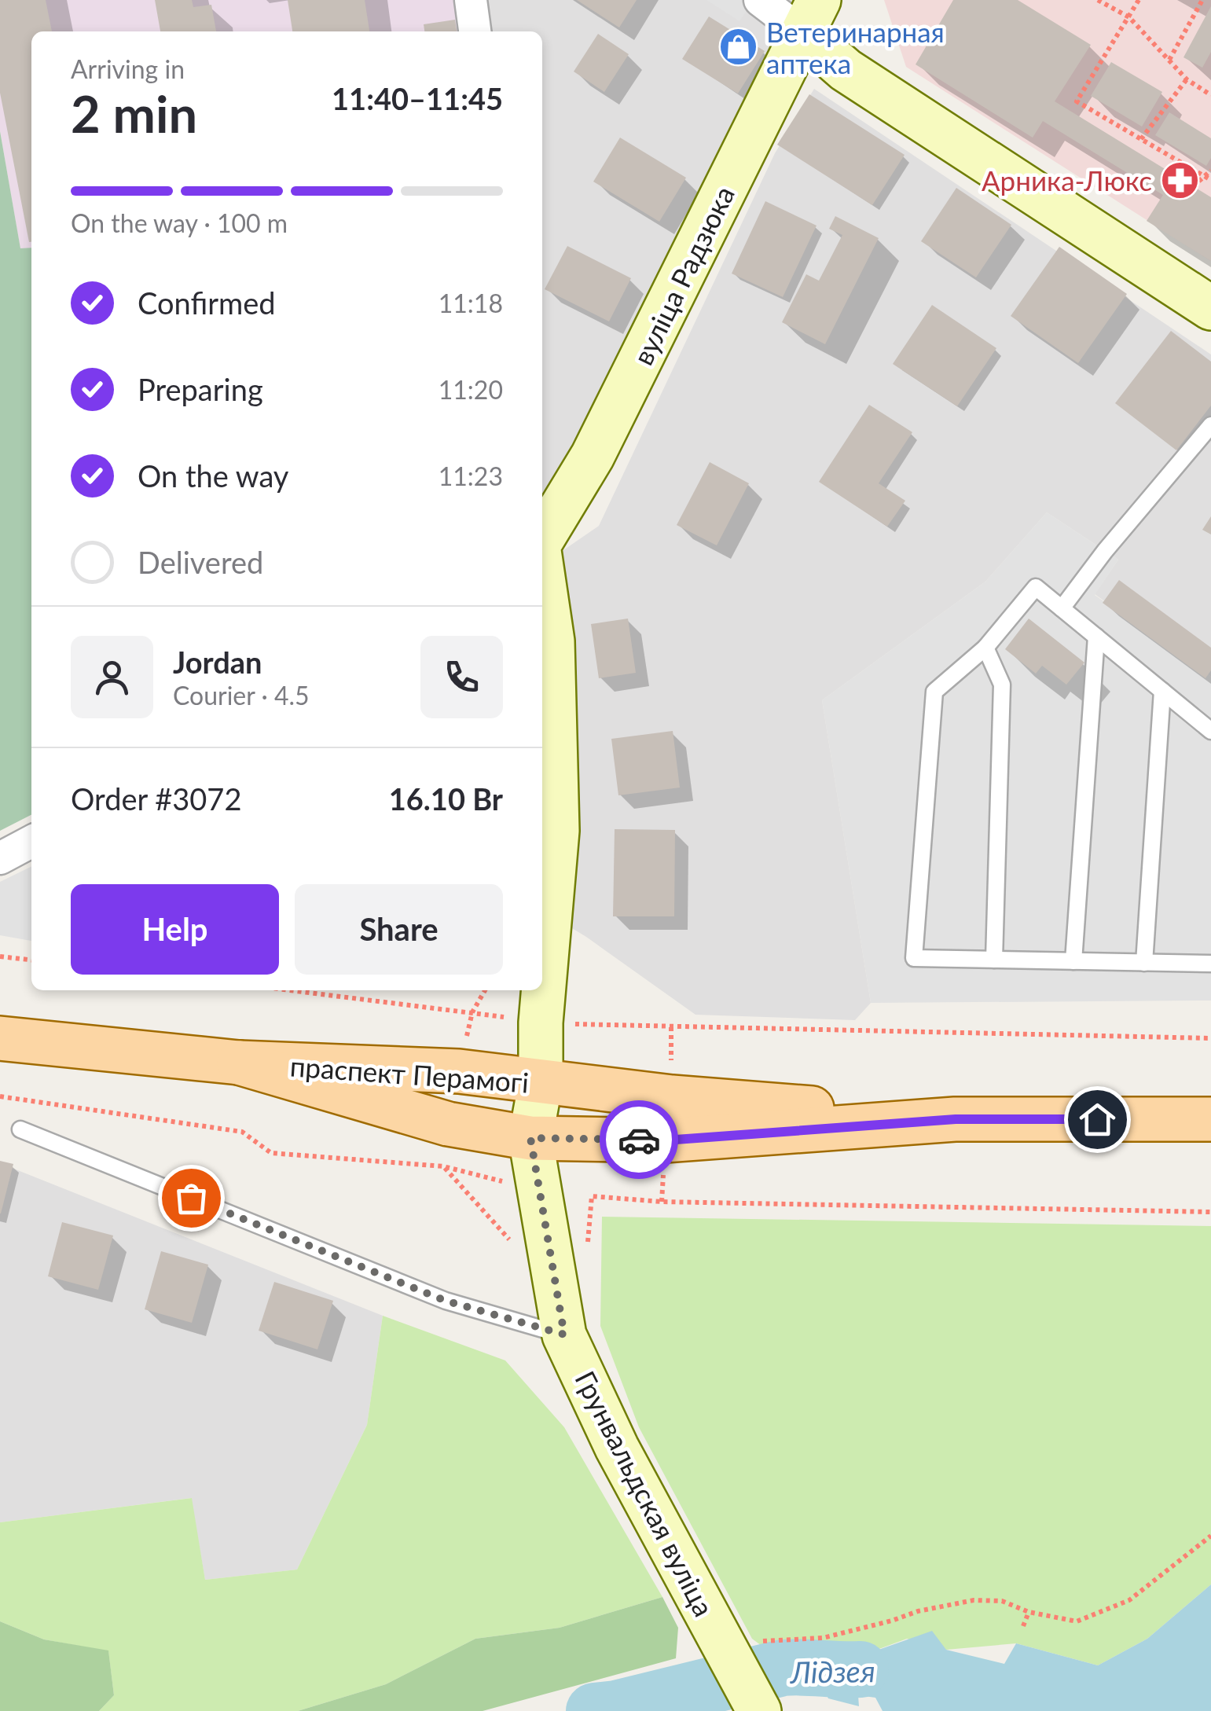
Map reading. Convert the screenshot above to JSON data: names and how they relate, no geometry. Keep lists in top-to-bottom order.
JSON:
{
  "streets": {
    "main road": ["праспект Перамогі"],
    "street": ["вуліца Радзюка", "Грунвальдская вуліца"]
  },
  "crossings": [
    ["праспект Перамогі", "Грунвальдская вуліца"]
  ],
  "water": ["Лідзея"],
  "places": {
    "shop": ["Ветеринарная аптека"],
    "pharmacy": ["Арника-Люкс"]
  },
  "page": {
    "heading": ["2 min", "Arriving in", "11:40–11:45"],
    "panel": [
      "Jordan",
      "Courier · 4.5",
      "Order #3072",
      "16.10 Br"
    ],
    "bar": "On the way · 100 m",
    "list": [
      ["Confirmed", "11:18"],
      ["Preparing", "11:20"],
      ["On the way", "11:23"],
      "Delivered"
    ],
    "buttons": ["Help", "Share"]
  }
}
